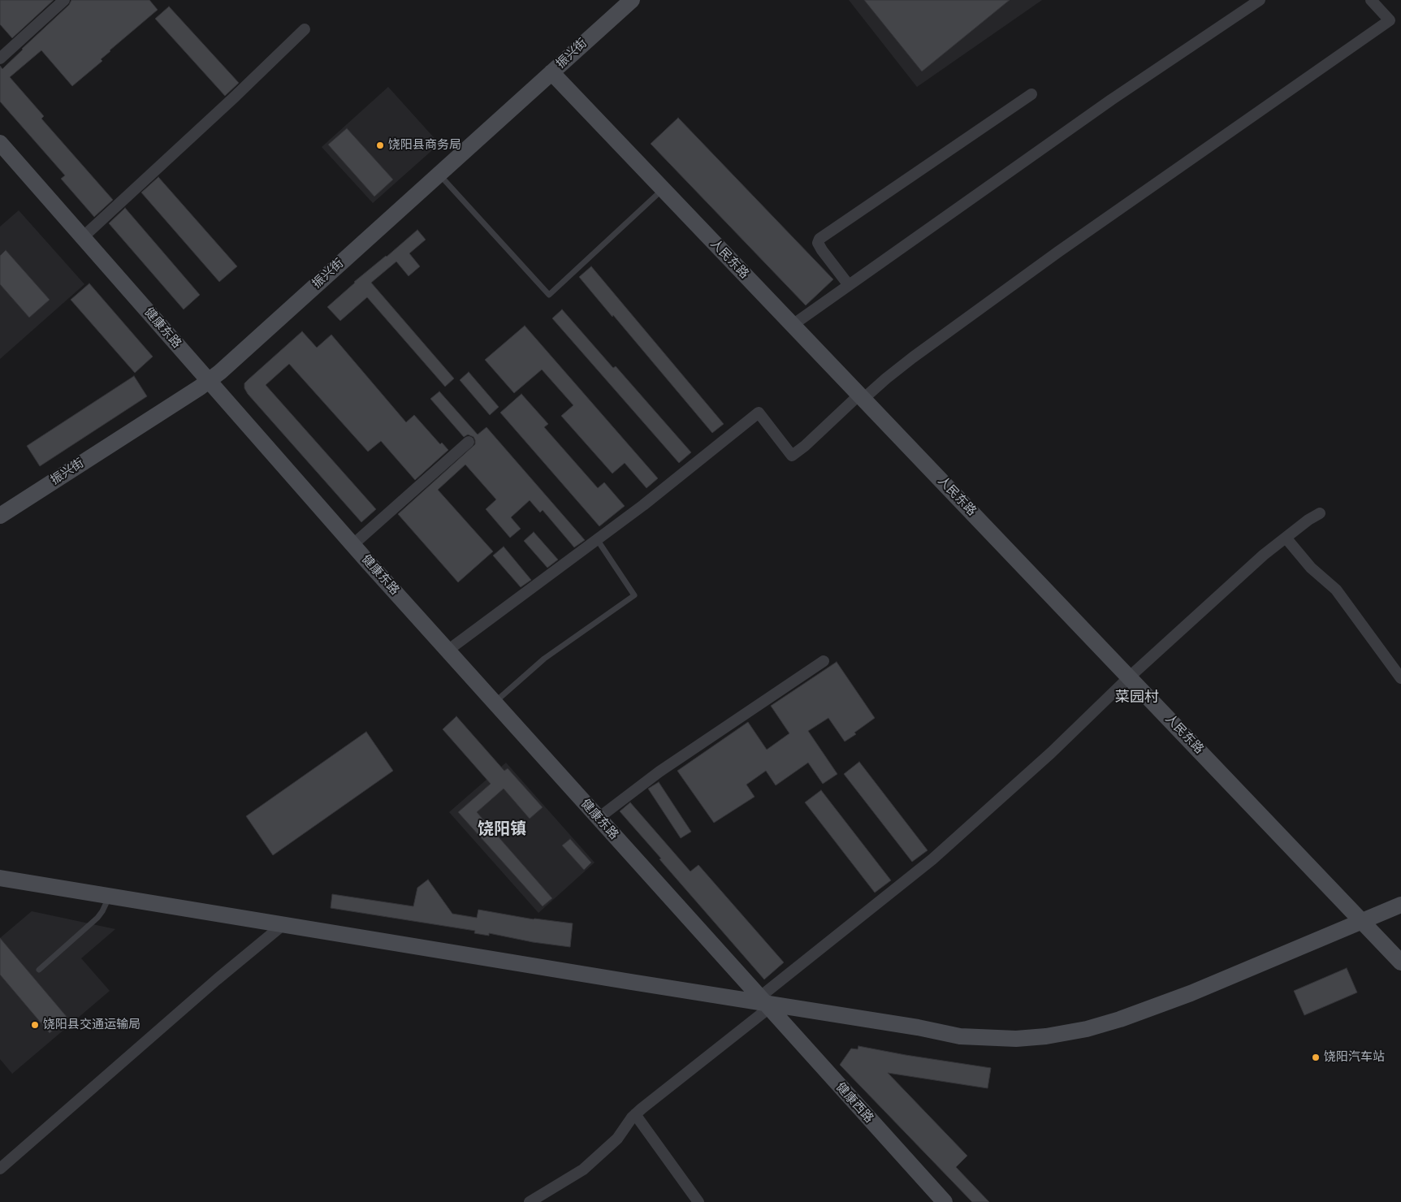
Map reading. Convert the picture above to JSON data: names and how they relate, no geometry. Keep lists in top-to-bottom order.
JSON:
{
  "streets": {
    "street": [
      "振兴街",
      "人民东路",
      "健康东路",
      "健康西路"
    ]
  },
  "crossings": [
    ["振兴街", "人民东路"],
    ["振兴街", "健康东路"],
    ["健康东路", "健康西路"]
  ],
  "districts": ["菜园村", "饶阳镇"],
  "places": ["饶阳县商务局", "饶阳县交通运输局", "饶阳汽车站"]
}
